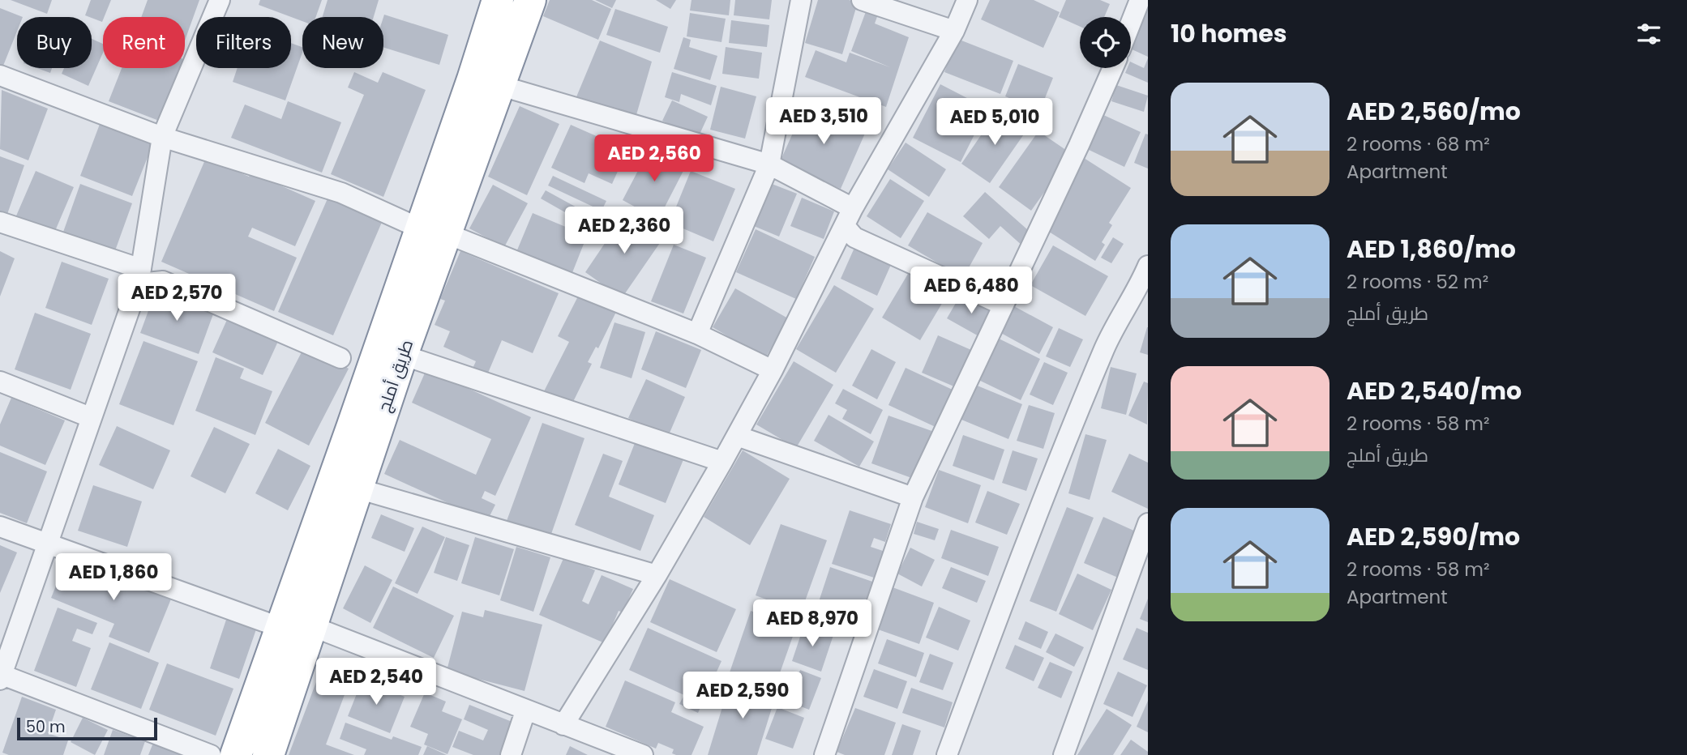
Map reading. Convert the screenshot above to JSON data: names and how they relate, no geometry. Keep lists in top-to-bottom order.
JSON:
{
  "streets": {
    "highway": ["طريق أملج"]
  },
  "scale_bar": "50 m",
  "page": {
    "heading": "10 homes",
    "chip": [
      "Buy",
      "Rent",
      "Filters",
      "New"
    ],
    "list": [
      {
        "name": "AED 2,560/mo",
        "note": "2 rooms · 68 m² · Apartment"
      },
      {
        "name": "AED 1,860/mo",
        "note": "2 rooms · 52 m² · طريق أملج"
      },
      {
        "name": "AED 2,540/mo",
        "note": "2 rooms · 58 m² · طريق أملج"
      },
      {
        "name": "AED 2,590/mo",
        "note": "2 rooms · 58 m² · Apartment"
      }
    ],
    "price": [
      "AED 3,510",
      "AED 5,010",
      "AED 2,560",
      "AED 2,360",
      "AED 6,480",
      "AED 2,570",
      "AED 1,860",
      "AED 8,970",
      "AED 2,540",
      "AED 2,590"
    ],
    "scale": "50 m"
  }
}
